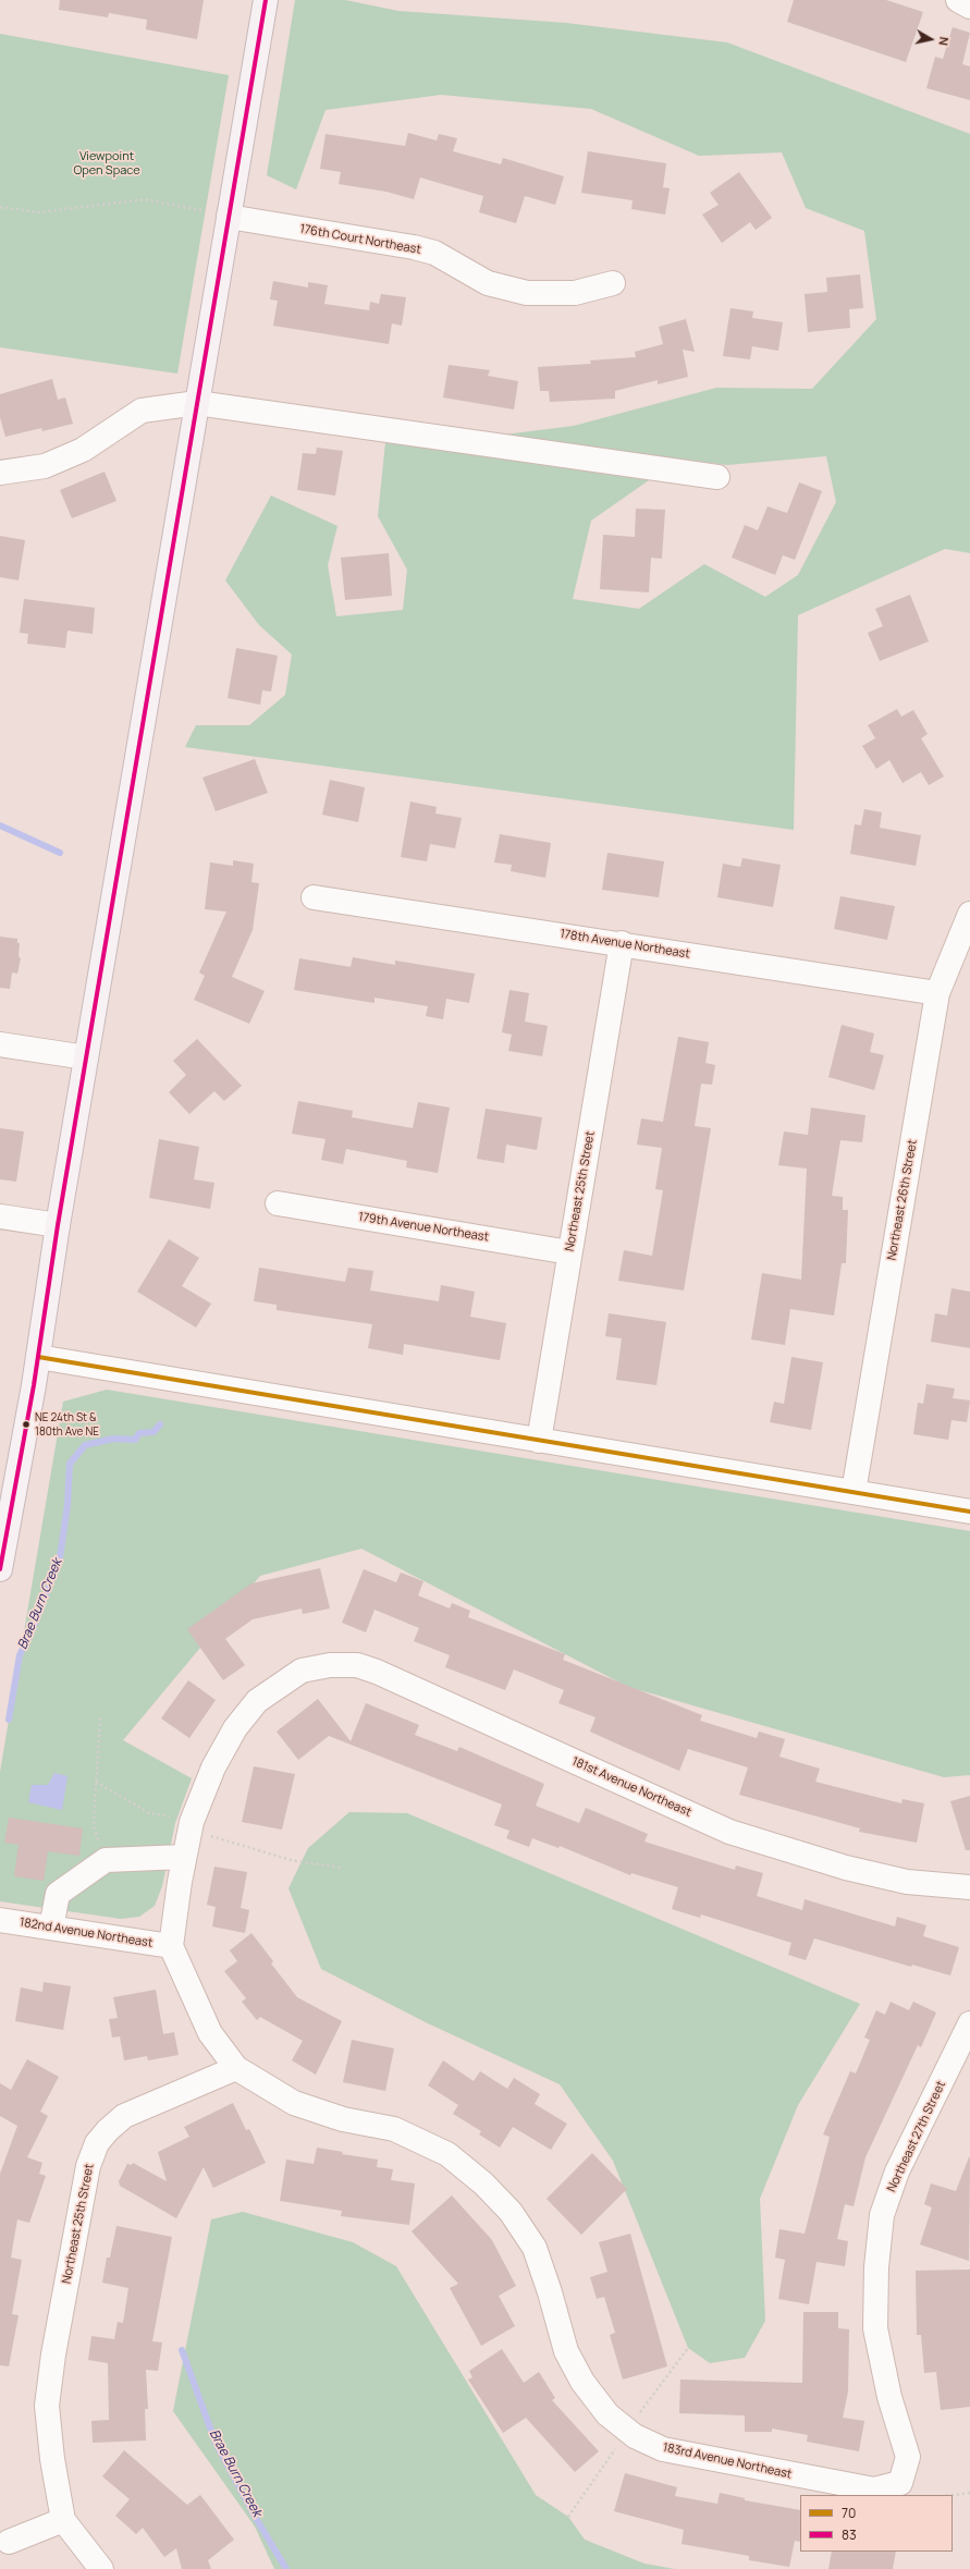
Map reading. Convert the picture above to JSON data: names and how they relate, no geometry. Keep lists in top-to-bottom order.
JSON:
{
  "streets": {
    "street": [
      "176th Court Northeast",
      "178th Avenue Northeast",
      "Northeast 25th Street",
      "Northeast 26th Street",
      "179th Avenue Northeast",
      "181st Avenue Northeast",
      "182nd Avenue Northeast",
      "Northeast 27th Street",
      "183rd Avenue Northeast"
    ]
  },
  "crossings": [
    ["178th Avenue Northeast", "Northeast 25th Street"],
    ["178th Avenue Northeast", "Northeast 26th Street"],
    ["Northeast 25th Street", "179th Avenue Northeast"],
    ["Northeast 25th Street", "183rd Avenue Northeast"],
    ["Northeast 27th Street", "183rd Avenue Northeast"]
  ],
  "water": ["Brae Burn Creek"],
  "parks": ["Viewpoint Open Space"],
  "places": ["NE 24th St & 180th Ave NE"],
  "lines": ["transit line 83", "transit line 70"],
  "legend": ["70", "83"],
  "north": "right"
}
